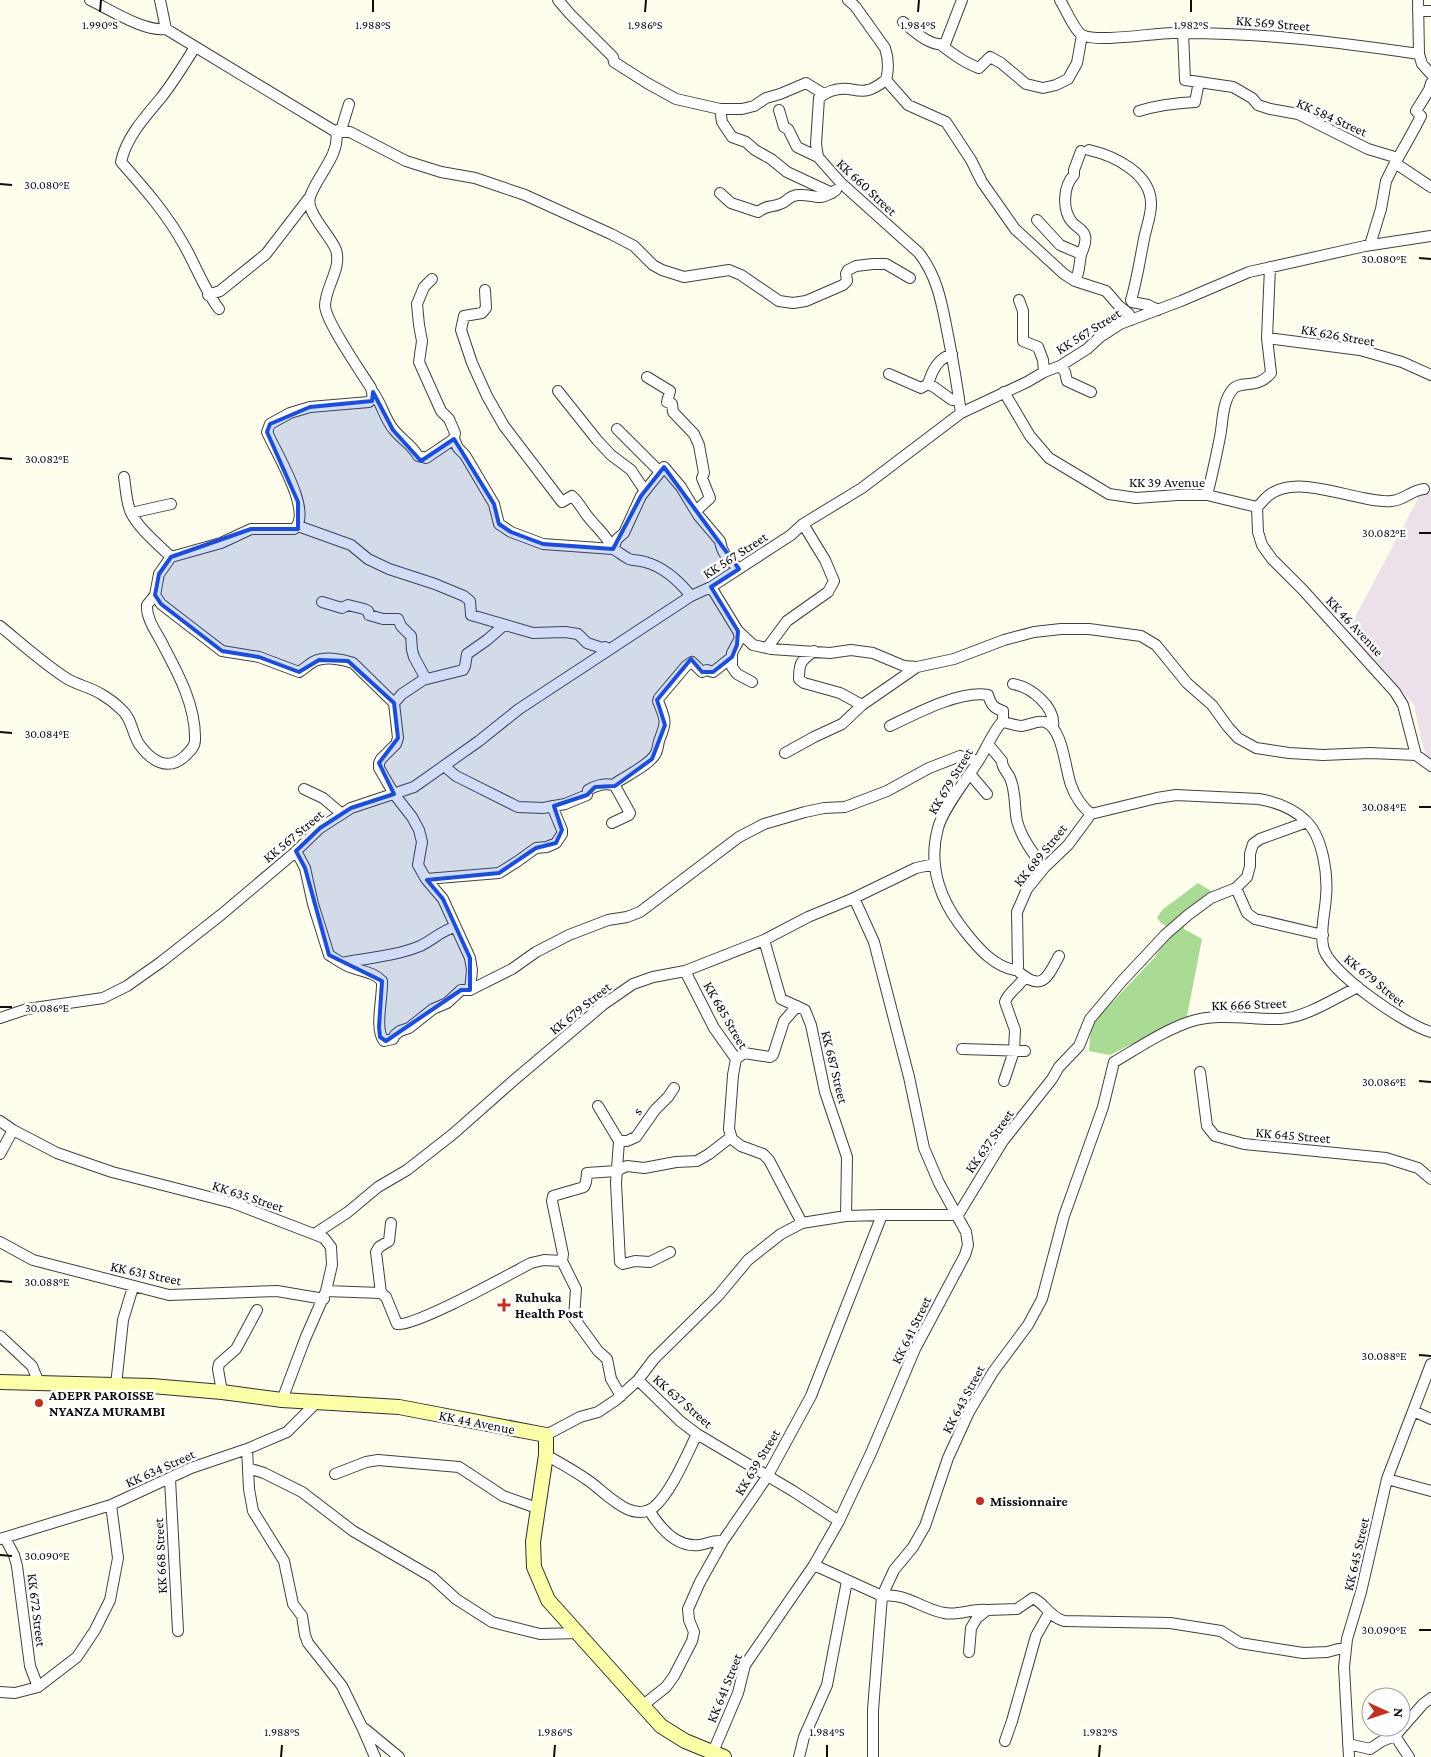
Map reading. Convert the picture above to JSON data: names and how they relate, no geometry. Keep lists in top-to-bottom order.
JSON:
{
  "streets": {
    "main road": ["KK 44 Avenue"],
    "street": [
      "KK 569 Street",
      "KK 584 Street",
      "KK 660 Street",
      "KK 567 Street",
      "KK 626 Street",
      "KK 39 Avenue",
      "KK 46 Avenue",
      "KK 679 Street",
      "KK 689 Street",
      "KK 666 Street",
      "KK 685 Street",
      "KK 687 Street",
      "s",
      "KK 645 Street",
      "KK 637 Street",
      "KK 635 Street",
      "KK 631 Street",
      "KK 641 Street",
      "KK 643 Street",
      "KK 639 Street",
      "KK 634 Street",
      "KK 668 Street",
      "KK 672 Street"
    ]
  },
  "crossings": [
    ["KK 660 Street", "KK 567 Street"],
    ["KK 567 Street", "KK 39 Avenue"],
    ["KK 39 Avenue", "KK 46 Avenue"],
    ["KK 679 Street", "KK 689 Street"],
    ["KK 679 Street", "KK 666 Street"],
    ["KK 679 Street", "KK 685 Street"],
    ["KK 679 Street", "KK 687 Street"],
    ["KK 679 Street", "KK 635 Street"],
    ["KK 679 Street", "KK 641 Street"],
    ["KK 666 Street", "KK 643 Street"],
    ["KK 687 Street", "KK 637 Street"],
    ["KK 637 Street", "KK 641 Street"],
    ["KK 637 Street", "KK 44 Avenue"],
    ["KK 637 Street", "KK 639 Street"],
    ["KK 44 Avenue", "KK 634 Street"],
    ["KK 634 Street", "KK 668 Street"],
    ["KK 634 Street", "KK 672 Street"]
  ],
  "places": {
    "health": ["Ruhuka Health Post"],
    "other": ["ADEPR PAROISSE NYANZA MURAMBI", "Missionnaire"]
  },
  "north": "right",
  "coordinates": [
    "1.990°S",
    "1.988°S",
    "1.986°S",
    "1.984°S",
    "1.982°S",
    "30.080°E",
    "30.082°E",
    "30.084°E",
    "30.086°E",
    "30.088°E",
    "30.090°E"
  ]
}
